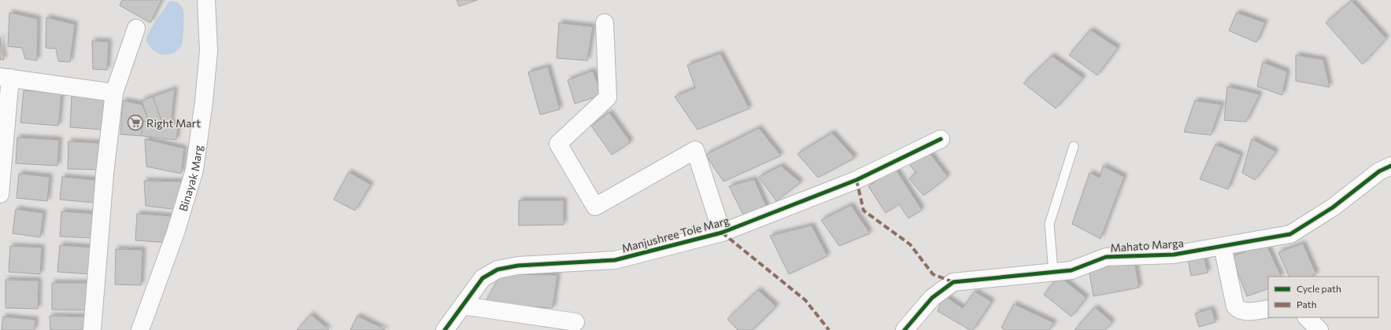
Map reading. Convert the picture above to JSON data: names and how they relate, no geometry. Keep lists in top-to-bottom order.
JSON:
{
  "streets": {
    "street": ["Binayak Marg", "Manjushree Tole Marg", "Mahato Marga"]
  },
  "places": {
    "supermarket": ["Right Mart"]
  },
  "legend": ["Cycle path", "Path"]
}
